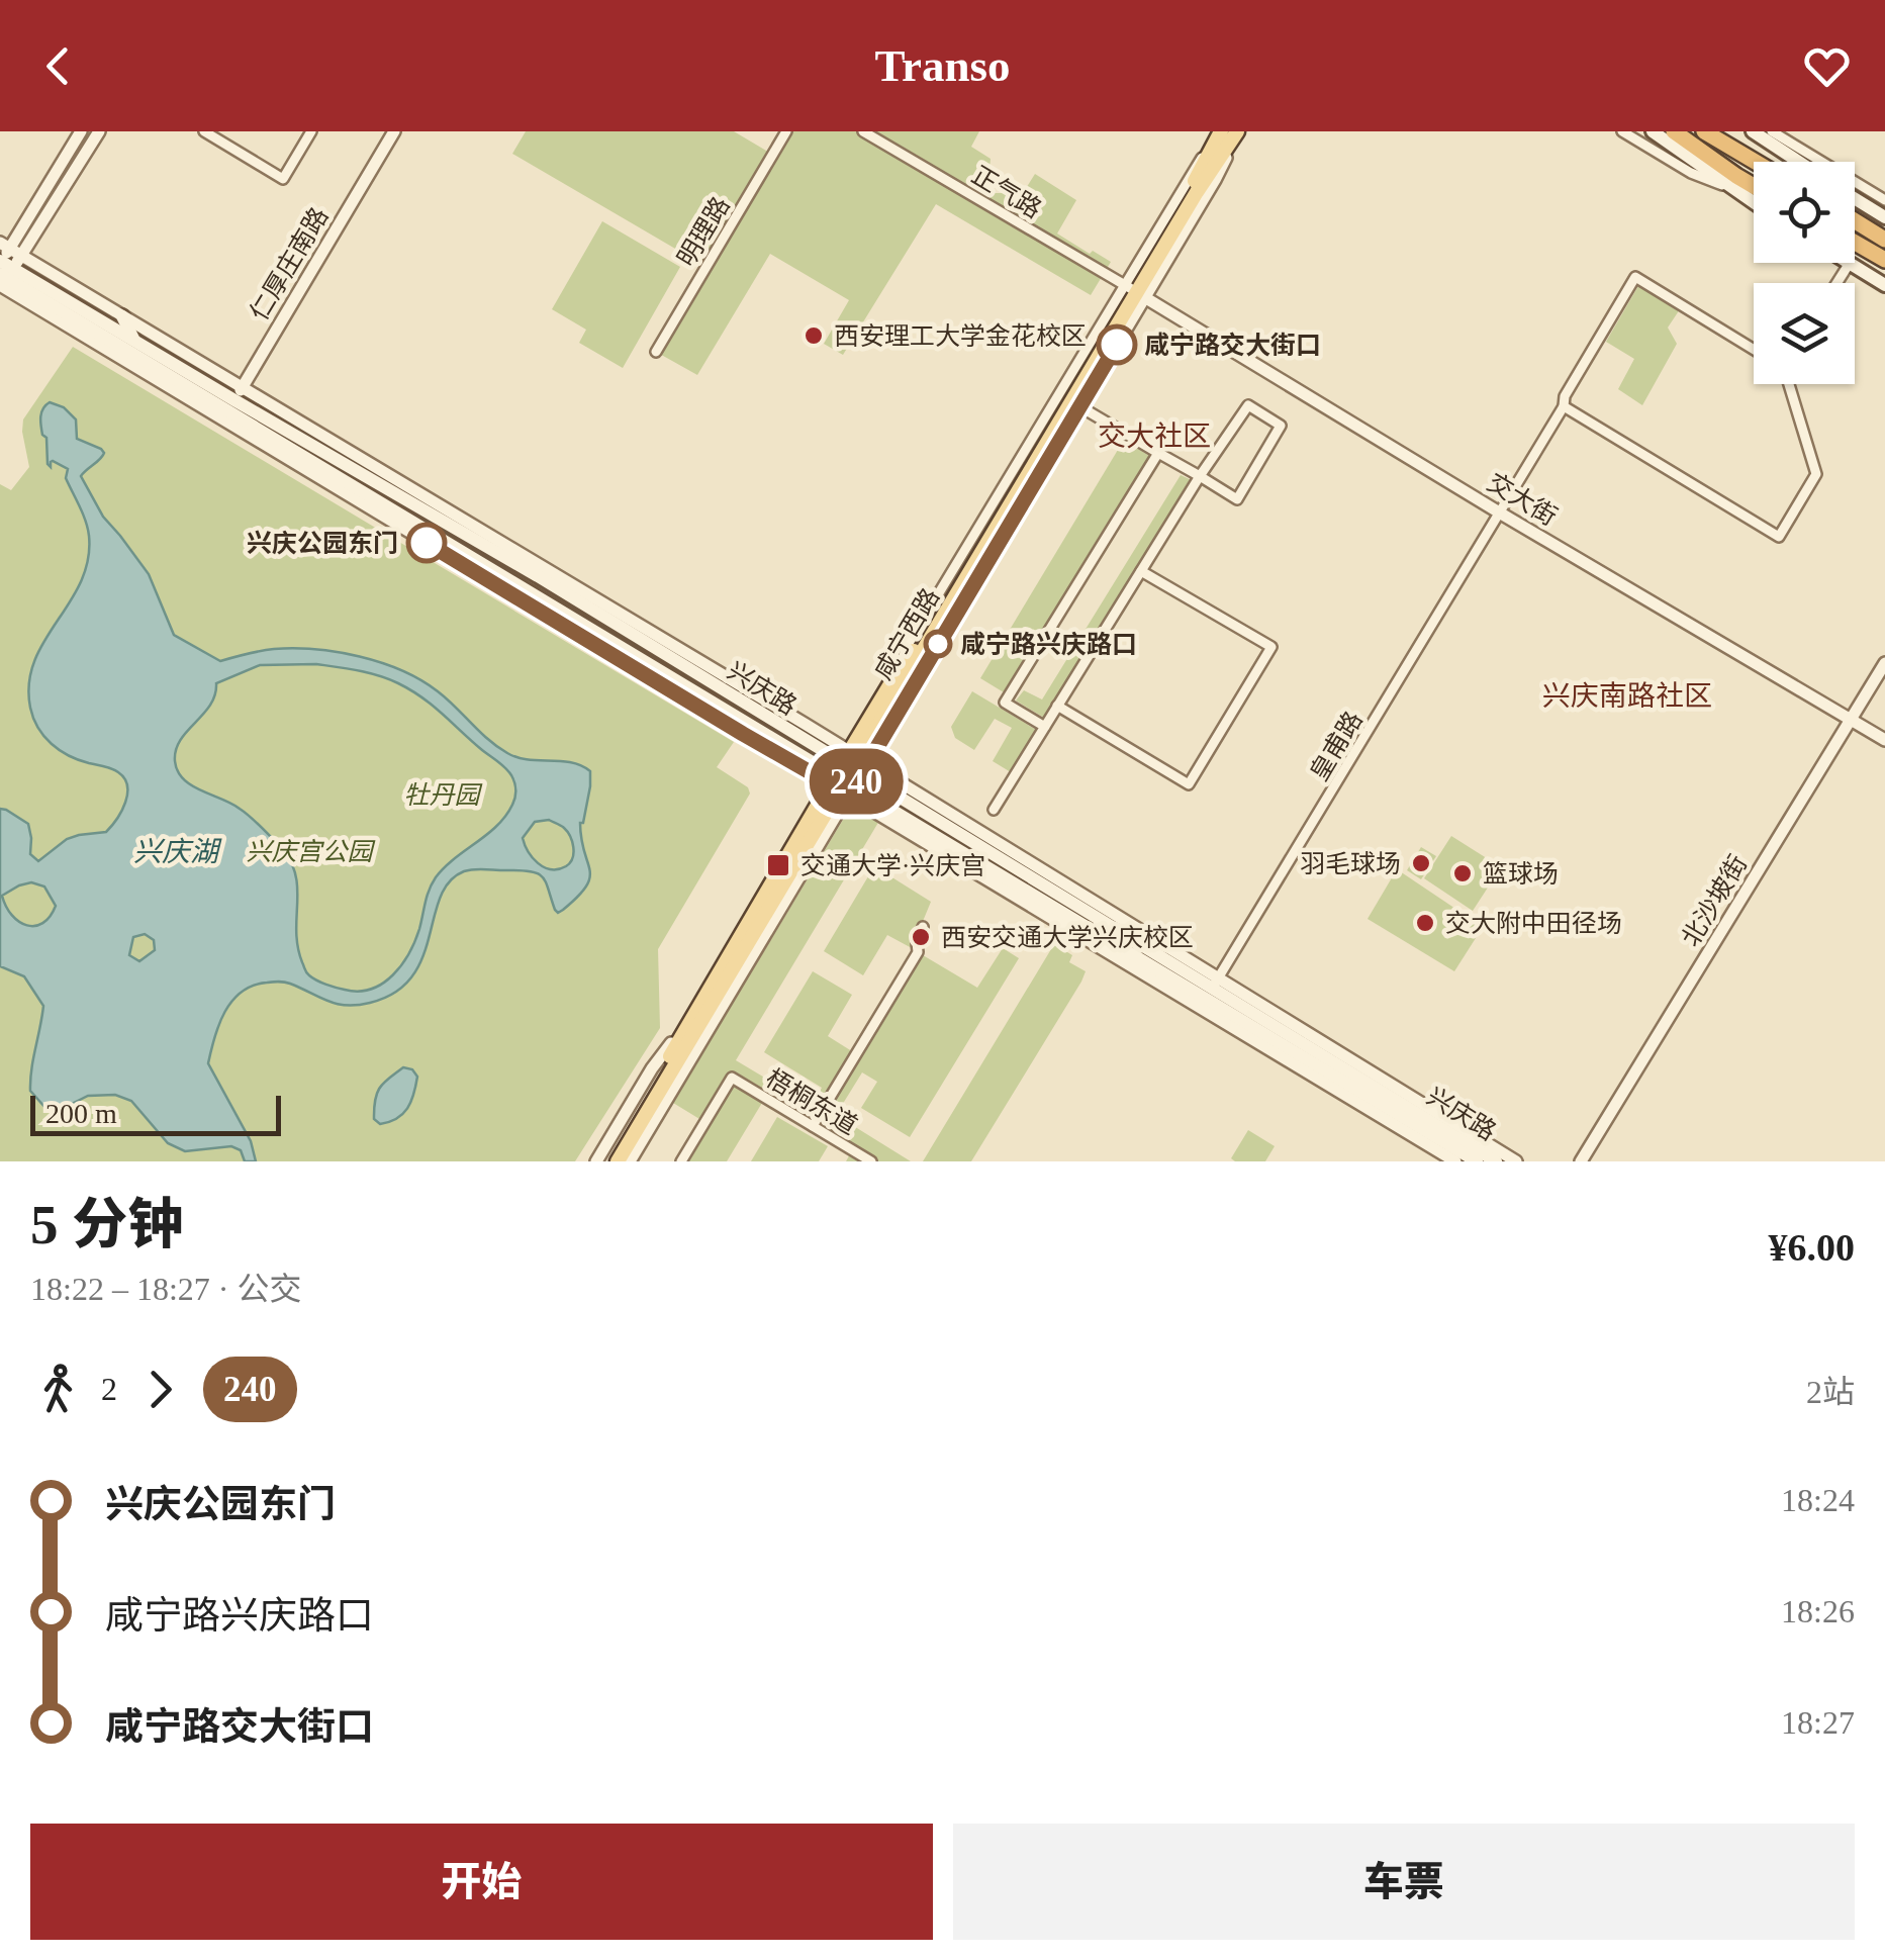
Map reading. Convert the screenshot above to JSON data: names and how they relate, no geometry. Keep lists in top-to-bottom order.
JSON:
{
  "streets": {
    "main road": ["咸宁西路", "兴庆路"],
    "street": [
      "正气路",
      "明理路",
      "仁厚庄南路",
      "交大街",
      "皇甫路",
      "北沙坡街",
      "梧桐东道"
    ]
  },
  "crossings": [
    ["正气路", "交大街"],
    ["正气路", "咸宁西路"],
    ["仁厚庄南路", "兴庆路"],
    ["交大街", "咸宁西路"],
    ["交大街", "皇甫路"],
    ["交大街", "北沙坡街"],
    ["咸宁西路", "兴庆路"],
    ["兴庆路", "皇甫路"]
  ],
  "districts": ["交大社区", "兴庆南路社区"],
  "water": ["兴庆湖"],
  "parks": ["牡丹园", "兴庆宫公园"],
  "places": {
    "other": [
      "西安理工大学金花校区",
      "咸宁路交大街口",
      "兴庆公园东门",
      "咸宁路兴庆路口",
      "羽毛球场",
      "篮球场",
      "交大附中田径场",
      "西安交通大学兴庆校区"
    ],
    "transit": ["交通大学·兴庆宫"]
  },
  "lines": ["bus line 240"],
  "scale_bar": "200 m",
  "page": {
    "header": "Transo",
    "on_map": "240",
    "scale": "200 m",
    "heading": ["5 分钟", "18:22 – 18:27 · 公交", "¥6.00"],
    "legs": ["2", "240", "2站"],
    "list": [
      {
        "name": "兴庆公园东门",
        "value": "18:24"
      },
      {
        "name": "咸宁路兴庆路口",
        "value": "18:26"
      },
      {
        "name": "咸宁路交大街口",
        "value": "18:27"
      }
    ],
    "buttons": ["开始", "车票"]
  }
}
